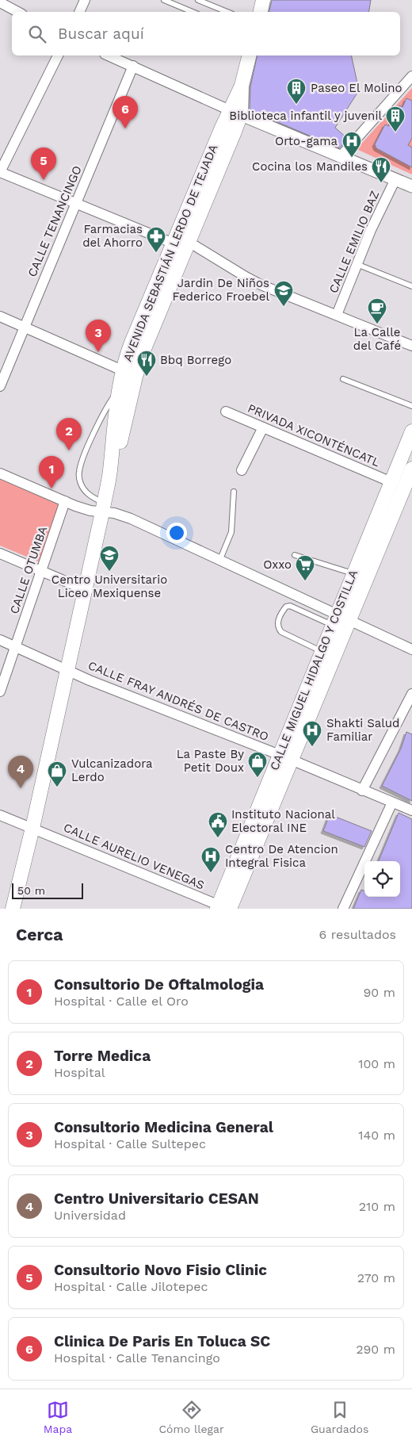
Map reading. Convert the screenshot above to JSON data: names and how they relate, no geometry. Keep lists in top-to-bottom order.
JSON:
{
  "streets": {
    "main road": ["AVENIDA SEBASTIÁN LERDO DE TEJADA", "CALLE MIGUEL HIDALGO Y COSTILLA"],
    "street": [
      "CALLE TENANCINGO",
      "CALLE EMILIO BAZ",
      "PRIVADA XICONTÉNCATL",
      "CALLE OTUMBA",
      "CALLE FRAY ANDRÉS DE CASTRO",
      "CALLE AURELIO VENEGAS"
    ]
  },
  "crossings": [
    ["AVENIDA SEBASTIÁN LERDO DE TEJADA", "CALLE FRAY ANDRÉS DE CASTRO"],
    ["AVENIDA SEBASTIÁN LERDO DE TEJADA", "CALLE AURELIO VENEGAS"],
    ["PRIVADA XICONTÉNCATL", "CALLE MIGUEL HIDALGO Y COSTILLA"],
    ["CALLE OTUMBA", "CALLE FRAY ANDRÉS DE CASTRO"],
    ["CALLE MIGUEL HIDALGO Y COSTILLA", "CALLE FRAY ANDRÉS DE CASTRO"],
    ["CALLE MIGUEL HIDALGO Y COSTILLA", "CALLE AURELIO VENEGAS"]
  ],
  "places": {
    "building": ["Paseo El Molino", "Biblioteca infantil y juvenil"],
    "hospital": ["Orto-gama", "Shakti Salud Familiar", "Centro De Atencion Integral Fisica"],
    "restaurant": ["Cocina los Mandiles", "Bbq Borrego"],
    "pharmacy": ["Farmacias del Ahorro"],
    "school or university": ["Jardin De Niños Federico Froebel", "Centro Universitario Liceo Mexiquense"],
    "cafe": ["La Calle del Café"],
    "supermarket": ["Oxxo"],
    "shop": ["La Paste By Petit Doux", "Vulcanizadora Lerdo"],
    "public building": ["Instituto Nacional Electoral INE"]
  },
  "scale_bar": "50 m",
  "page": {
    "search": "Buscar aquí",
    "pins": [
      "6",
      "5",
      "3",
      "2",
      "1",
      "4"
    ],
    "scale": "50 m",
    "heading": ["Cerca", "6 resultados"],
    "list": [
      {
        "mark": "1",
        "name": "Consultorio De Oftalmologia",
        "note": "Hospital · Calle el Oro",
        "value": "90 m"
      },
      {
        "mark": "2",
        "name": "Torre Medica",
        "note": "Hospital",
        "value": "100 m"
      },
      {
        "mark": "3",
        "name": "Consultorio Medicina General",
        "note": "Hospital · Calle Sultepec",
        "value": "140 m"
      },
      {
        "mark": "4",
        "name": "Centro Universitario CESAN",
        "note": "Universidad",
        "value": "210 m"
      },
      {
        "mark": "5",
        "name": "Consultorio Novo Fisio Clinic",
        "note": "Hospital · Calle Jilotepec",
        "value": "270 m"
      },
      {
        "mark": "6",
        "name": "Clinica De Paris En Toluca SC",
        "note": "Hospital · Calle Tenancingo",
        "value": "290 m"
      }
    ],
    "nav": ["Mapa", "Cómo llegar", "Guardados"]
  }
}
